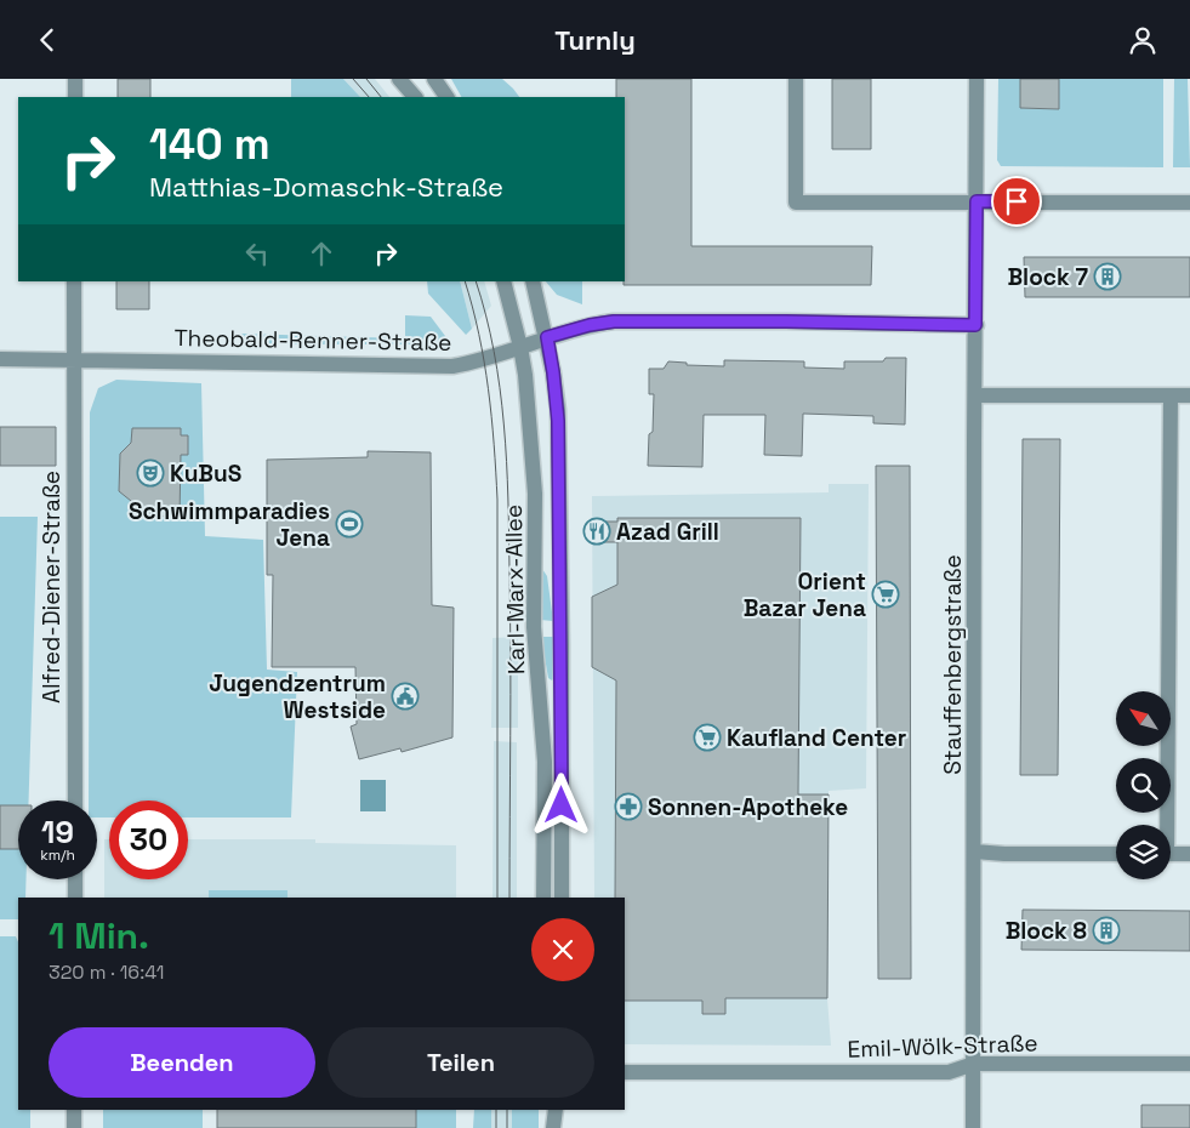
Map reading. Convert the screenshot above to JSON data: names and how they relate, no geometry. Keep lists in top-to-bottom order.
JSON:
{
  "streets": {
    "street": [
      "Theobald-Renner-Straße",
      "Alfred-Diener-Straße",
      "Karl-Marx-Allee",
      "Stauffenbergstraße",
      "Emil-Wölk-Straße"
    ]
  },
  "crossings": [
    ["Theobald-Renner-Straße", "Alfred-Diener-Straße"],
    ["Theobald-Renner-Straße", "Karl-Marx-Allee"],
    ["Theobald-Renner-Straße", "Stauffenbergstraße"],
    ["Stauffenbergstraße", "Emil-Wölk-Straße"]
  ],
  "places": {
    "building": ["Block 7", "Block 8"],
    "theatre": ["KuBuS"],
    "sports": ["Schwimmparadies Jena"],
    "restaurant": ["Azad Grill"],
    "supermarket": ["Orient Bazar Jena", "Kaufland Center"],
    "public building": ["Jugendzentrum Westside"],
    "pharmacy": ["Sonnen-Apotheke"]
  },
  "north": "top left",
  "page": {
    "header": "Turnly",
    "turn": ["140 m", "Matthias-Domaschk-Straße"],
    "speed": "19 km/h",
    "limit": "30",
    "heading": ["1 Min.", "320 m · 16:41"],
    "buttons": ["Beenden", "Teilen"]
  }
}
